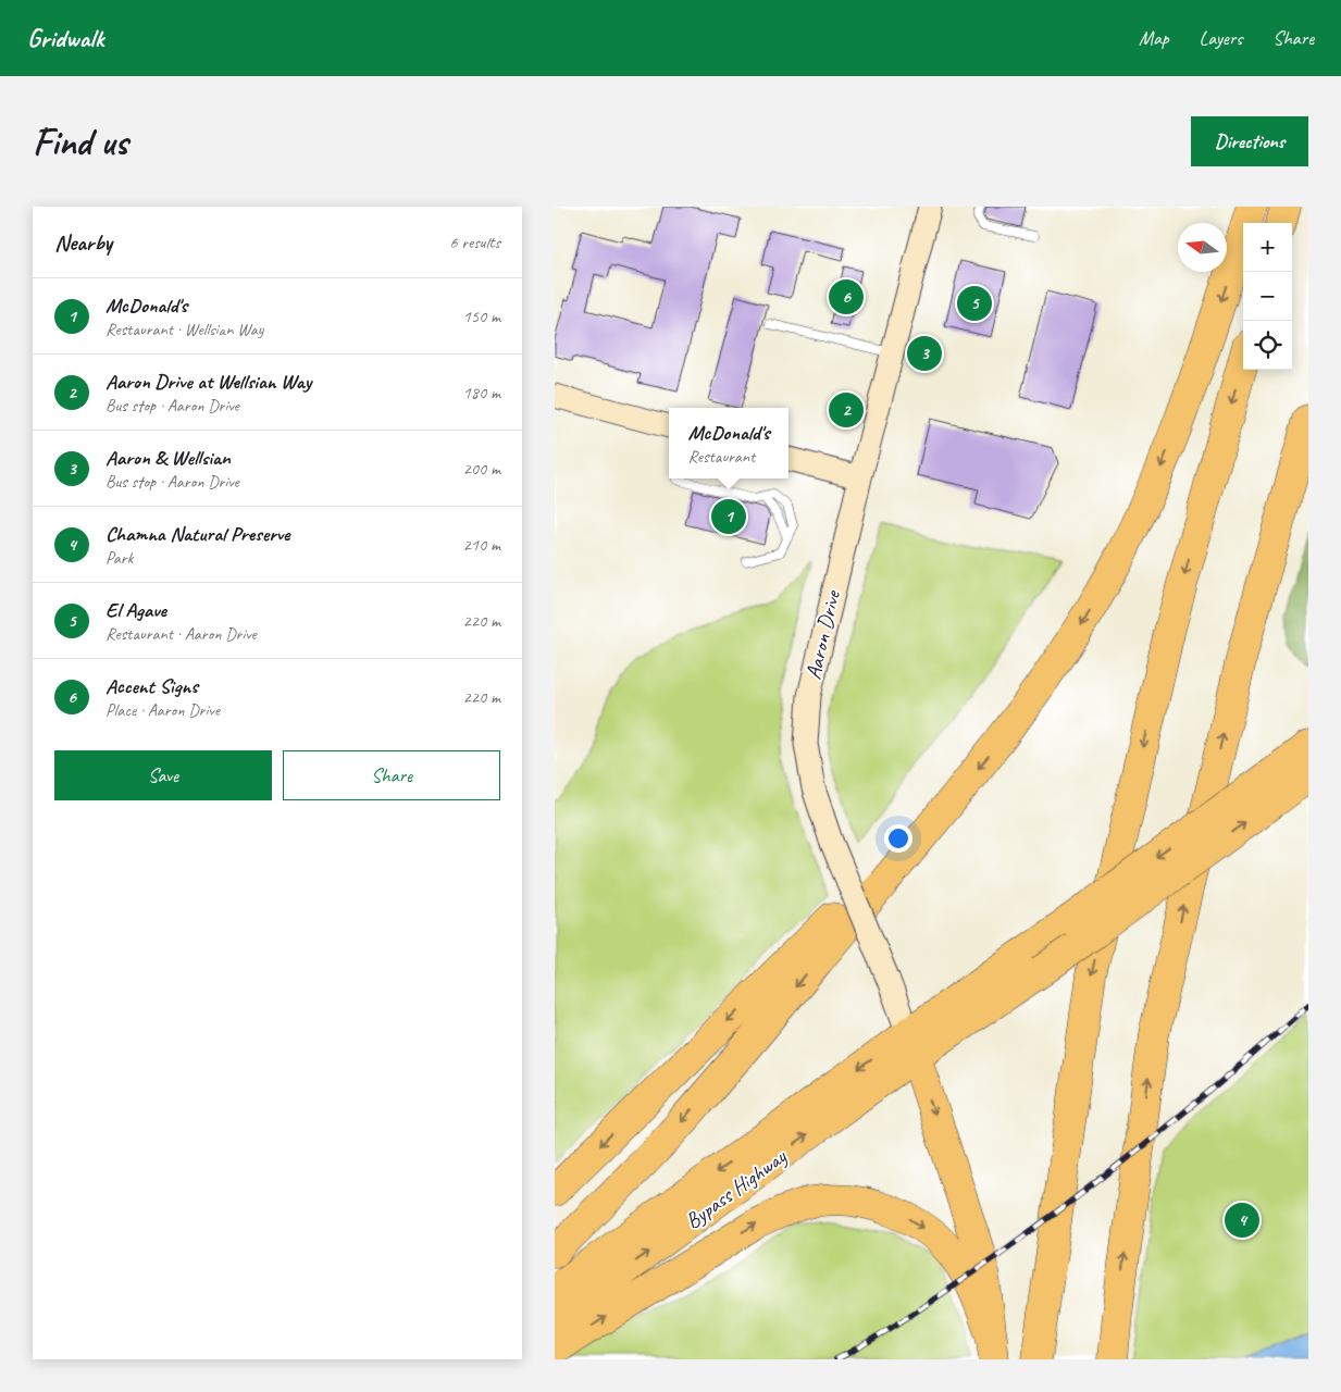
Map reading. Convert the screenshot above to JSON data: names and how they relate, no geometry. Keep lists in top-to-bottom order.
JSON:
{
  "streets": {
    "highway": ["Bypass Highway"],
    "main road": ["Aaron Drive"]
  },
  "crossings": [
    ["Aaron Drive", "Bypass Highway"]
  ],
  "north": "left",
  "page": {
    "header": "Gridwalk",
    "nav": ["Map", "Layers", "Share"],
    "buttons": [
      "Directions",
      ["Save", "Share"]
    ],
    "title": "Find us",
    "heading": ["Nearby", "6 results"],
    "map_buttons": ["+", "−"],
    "list": [
      {
        "mark": "1",
        "name": "McDonald's",
        "note": "Restaurant · Wellsian Way",
        "value": "150 m"
      },
      {
        "mark": "2",
        "name": "Aaron Drive at Wellsian Way",
        "note": "Bus stop · Aaron Drive",
        "value": "180 m"
      },
      {
        "mark": "3",
        "name": "Aaron & Wellsian",
        "note": "Bus stop · Aaron Drive",
        "value": "200 m"
      },
      {
        "mark": "4",
        "name": "Chamna Natural Preserve",
        "note": "Park",
        "value": "210 m"
      },
      {
        "mark": "5",
        "name": "El Agave",
        "note": "Restaurant · Aaron Drive",
        "value": "220 m"
      },
      {
        "mark": "6",
        "name": "Accent Signs",
        "note": "Place · Aaron Drive",
        "value": "220 m"
      }
    ],
    "pins": [
      "6",
      "5",
      "3",
      "2",
      "1",
      "4"
    ],
    "popup": ["McDonald's", "Restaurant"]
  }
}
